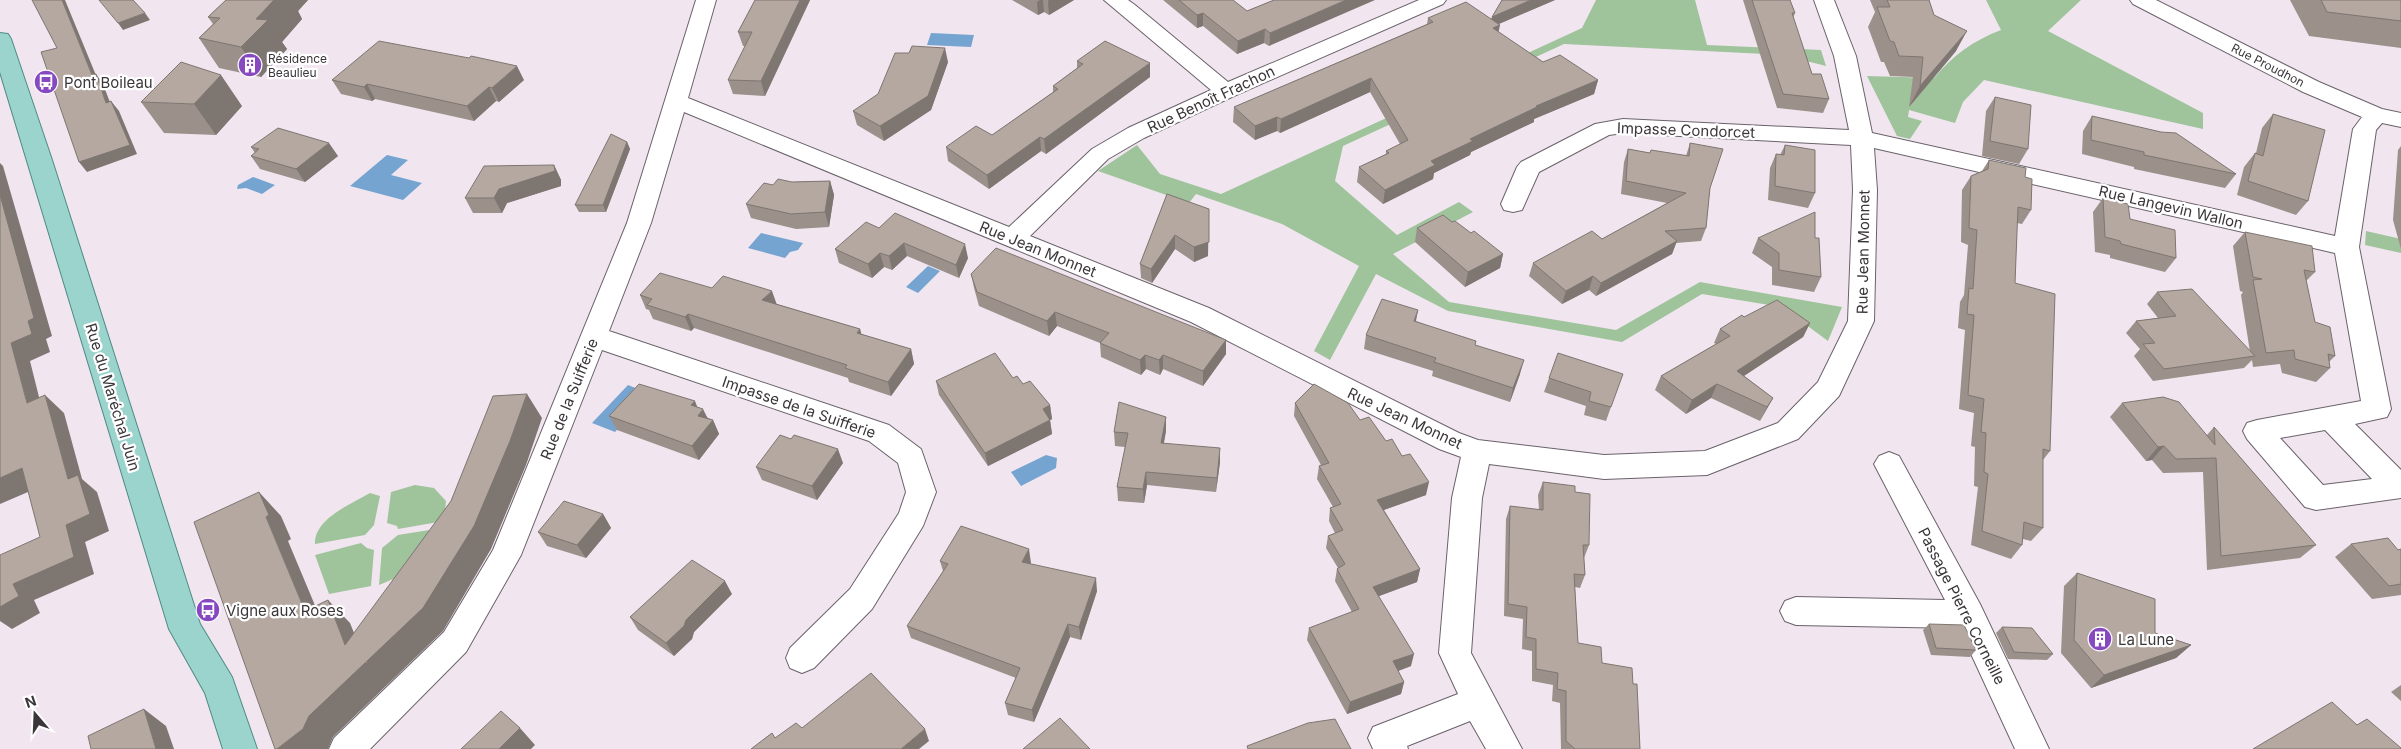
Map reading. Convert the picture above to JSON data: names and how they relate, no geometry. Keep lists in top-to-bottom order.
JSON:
{
  "streets": {
    "main road": ["Rue du Maréchal Juin"],
    "street": [
      "Rue Proudhon",
      "Rue Benoît Frachon",
      "Impasse Condorcet",
      "Rue Langevin Wallon",
      "Rue Jean Monnet",
      "Rue de la Suifferie",
      "Impasse de la Suifferie",
      "Passage Pierre Corneille"
    ]
  },
  "crossings": [
    ["Rue Benoît Frachon", "Rue Jean Monnet"],
    ["Impasse Condorcet", "Rue Langevin Wallon"],
    ["Impasse Condorcet", "Rue Jean Monnet"],
    ["Rue Langevin Wallon", "Rue Jean Monnet"],
    ["Rue Jean Monnet", "Rue de la Suifferie"],
    ["Rue de la Suifferie", "Impasse de la Suifferie"]
  ],
  "places": {
    "building": ["Résidence Beaulieu", "La Lune"],
    "bus stop": ["Pont Boileau", "Vigne aux Roses"]
  },
  "north": "top"
}
